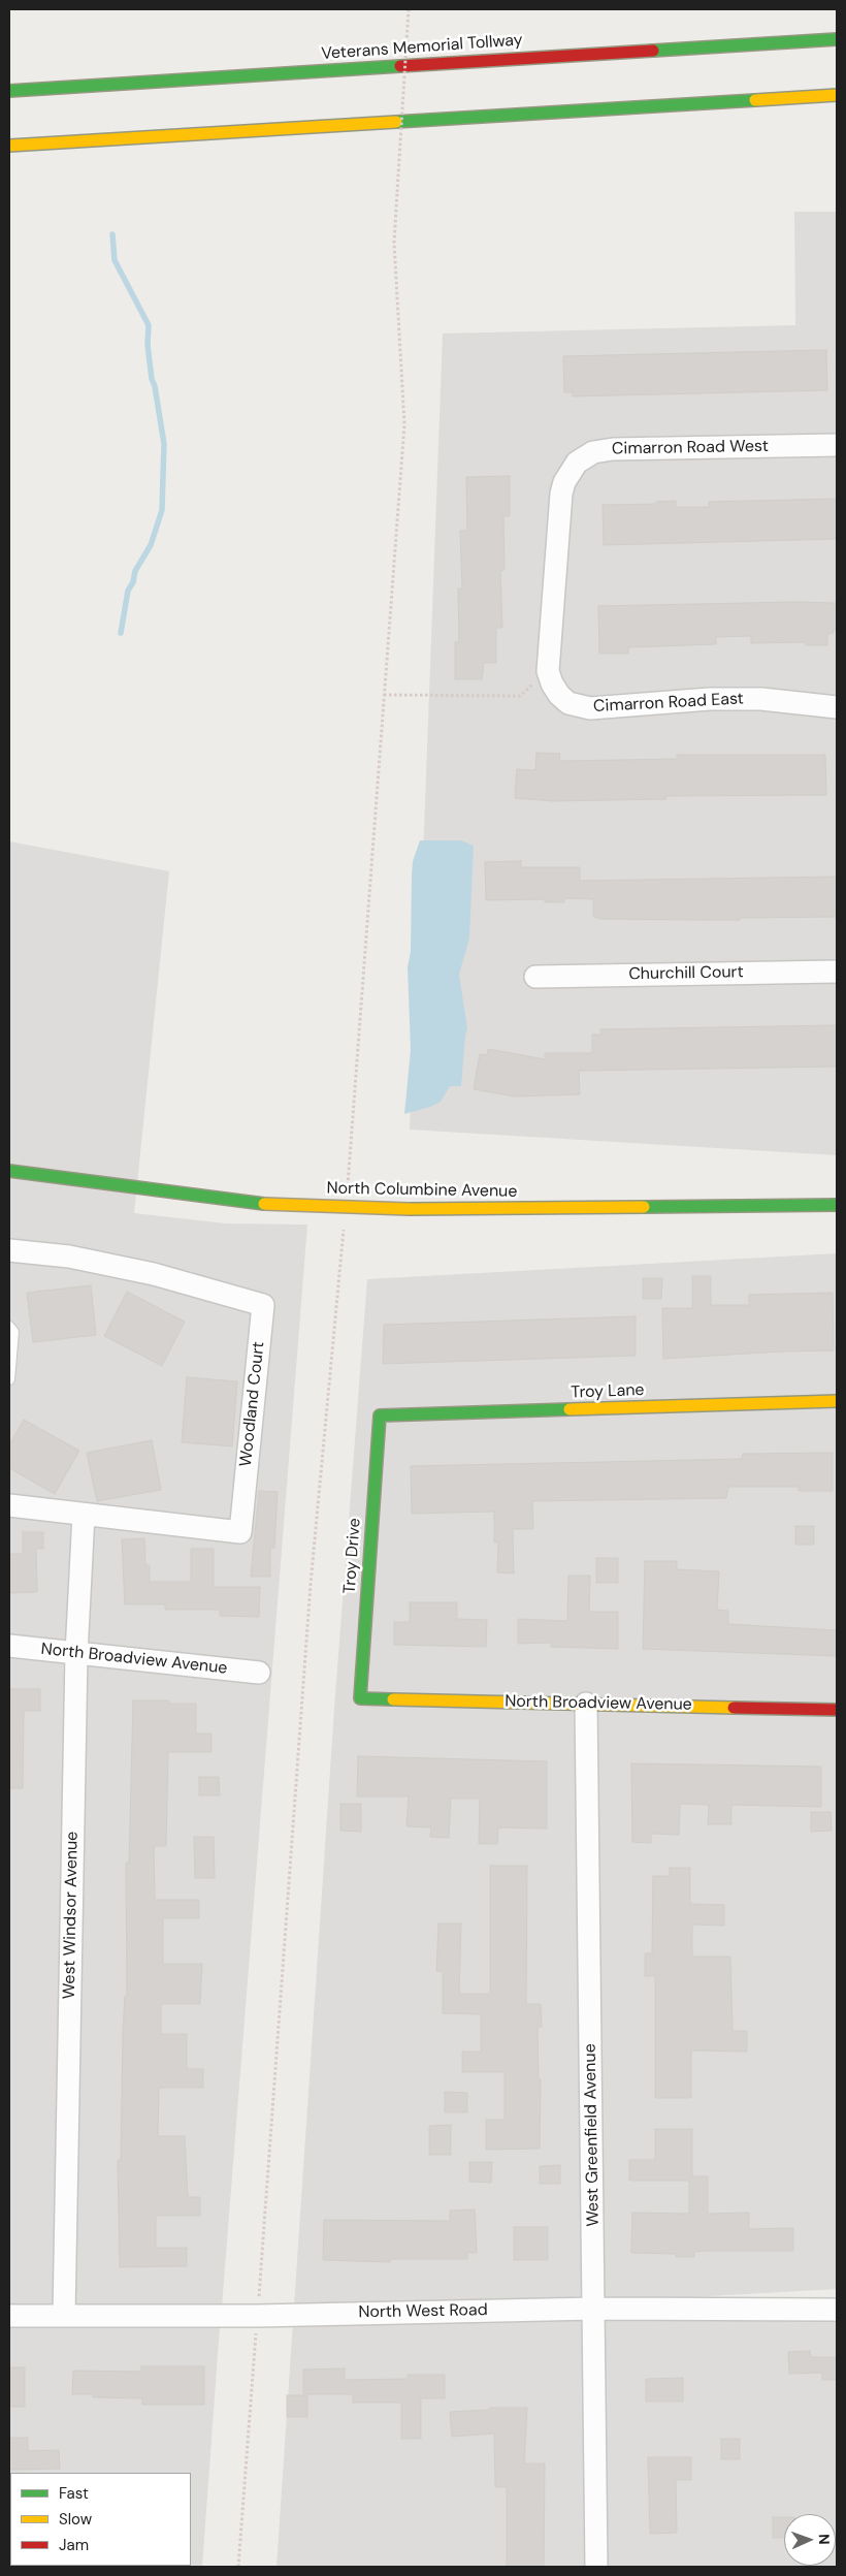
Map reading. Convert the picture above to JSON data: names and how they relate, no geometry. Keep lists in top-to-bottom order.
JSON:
{
  "streets": {
    "main road": [
      "Veterans Memorial Tollway",
      "North Columbine Avenue",
      "Troy Lane",
      "Troy Drive",
      "North Broadview Avenue"
    ],
    "street": [
      "Cimarron Road West",
      "Cimarron Road East",
      "Churchill Court",
      "Woodland Court",
      "West Windsor Avenue",
      "West Greenfield Avenue",
      "North West Road"
    ]
  },
  "crossings": [
    ["Cimarron Road West", "Cimarron Road East"],
    ["Troy Lane", "Troy Drive"],
    ["Woodland Court", "West Windsor Avenue"],
    ["Troy Drive", "North Broadview Avenue"],
    ["North Broadview Avenue", "West Windsor Avenue"],
    ["North Broadview Avenue", "West Greenfield Avenue"],
    ["West Windsor Avenue", "North West Road"],
    ["West Greenfield Avenue", "North West Road"]
  ],
  "legend": ["Fast", "Slow", "Jam"],
  "north": "right"
}
